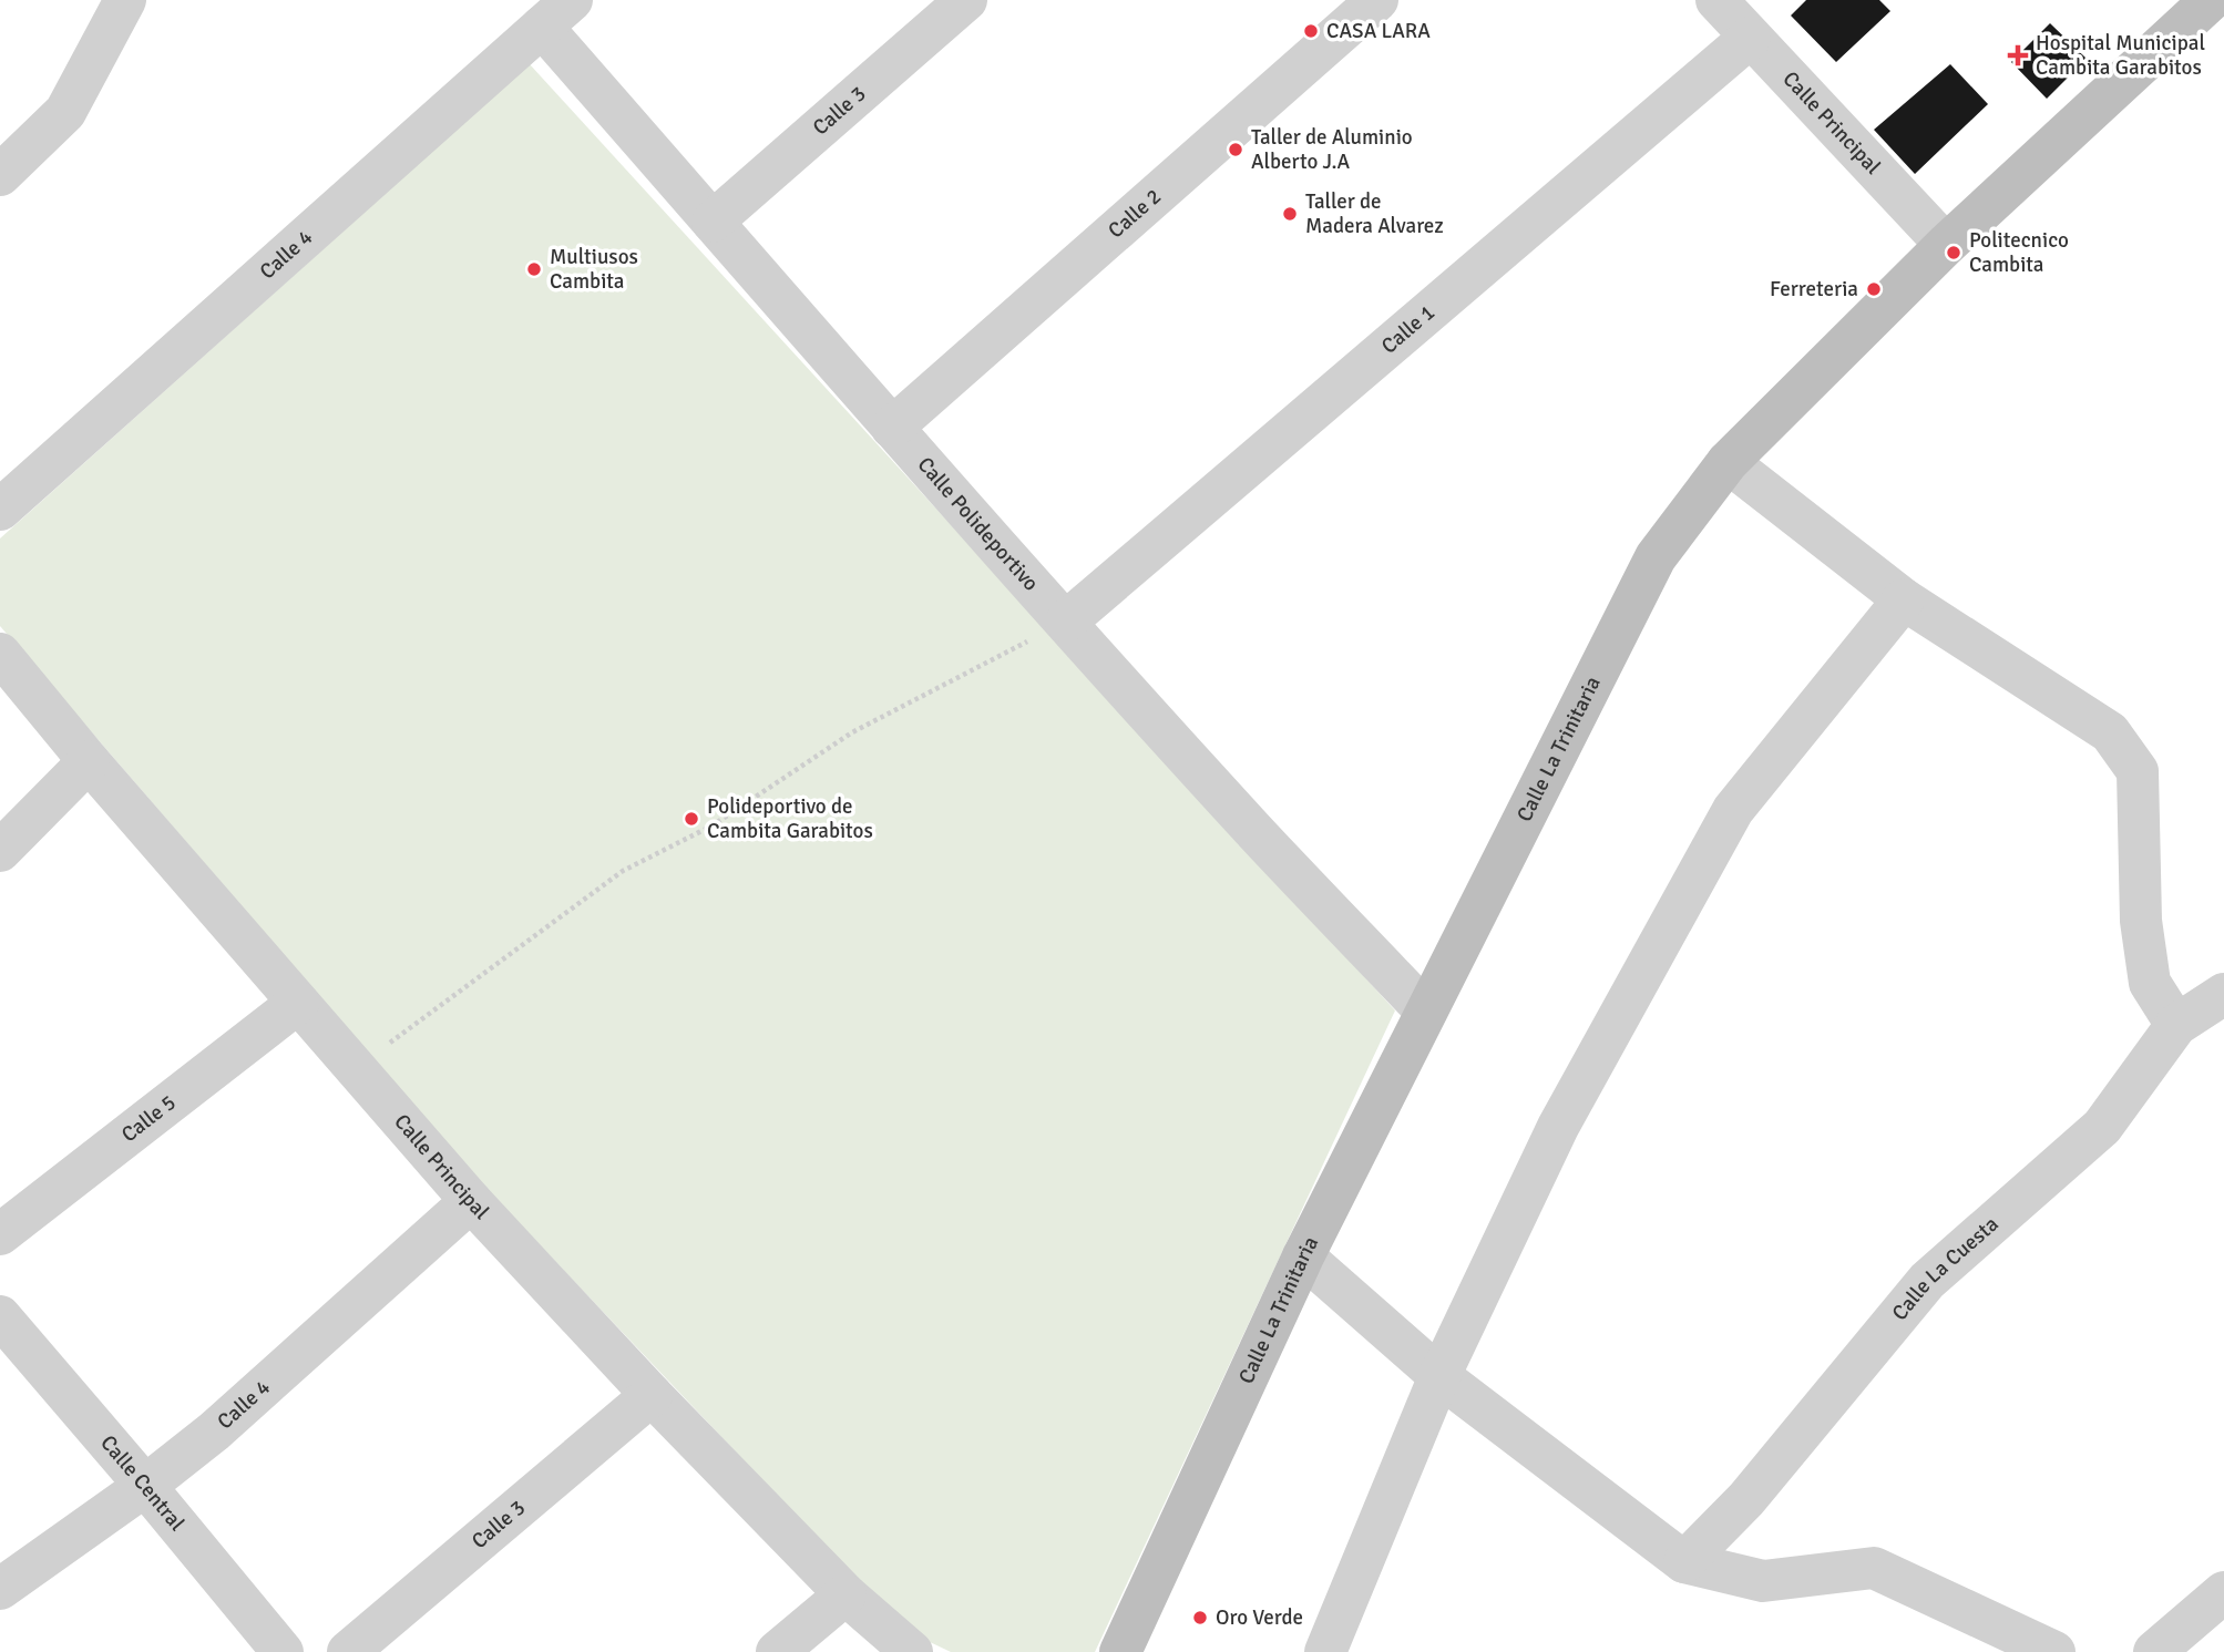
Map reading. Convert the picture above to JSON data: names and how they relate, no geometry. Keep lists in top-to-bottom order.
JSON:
{
  "streets": {
    "main road": ["Calle La Trinitaria"],
    "street": [
      "Calle 3",
      "Calle Principal",
      "Calle 2",
      "Calle 4",
      "Calle 1",
      "Calle Polideportivo",
      "Calle 5",
      "Calle La Cuesta",
      "Calle Central"
    ]
  },
  "crossings": [
    ["Calle 3", "Calle Principal"],
    ["Calle 3", "Calle Polideportivo"],
    ["Calle Principal", "Calle 4"],
    ["Calle Principal", "Calle 1"],
    ["Calle Principal", "Calle La Trinitaria"],
    ["Calle Principal", "Calle 5"],
    ["Calle 2", "Calle Polideportivo"],
    ["Calle 4", "Calle Polideportivo"],
    ["Calle 4", "Calle Central"],
    ["Calle 1", "Calle Polideportivo"],
    ["Calle Polideportivo", "Calle La Trinitaria"]
  ],
  "places": {
    "other": [
      "CASA LARA",
      "Taller de Aluminio Alberto J.A",
      "Taller de Madera Alvarez",
      "Politecnico Cambita",
      "Multiusos Cambita",
      "Ferreteria",
      "Polideportivo de Cambita Garabitos",
      "Oro Verde"
    ],
    "health": ["Hospital Municipal Cambita Garabitos"]
  }
}
